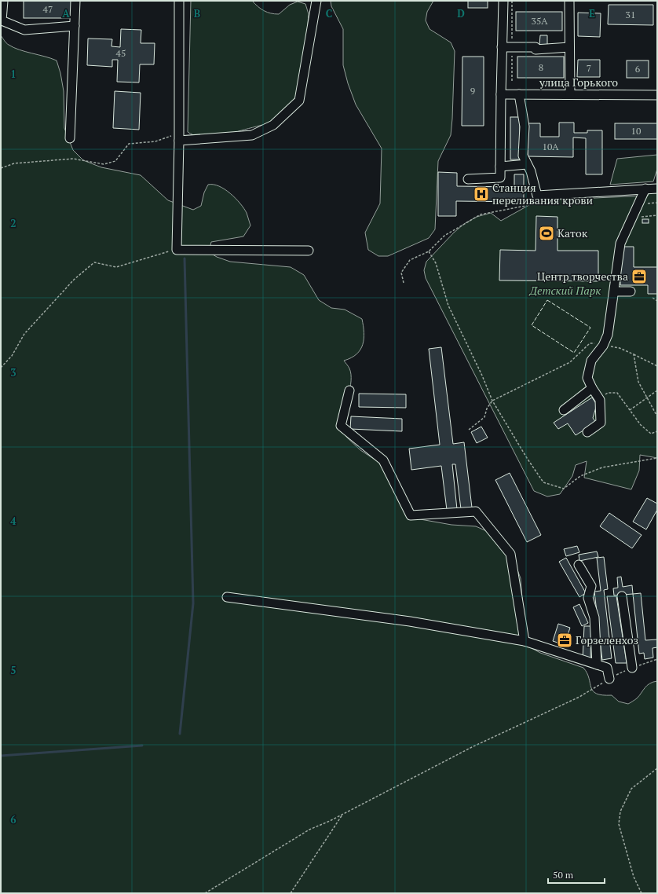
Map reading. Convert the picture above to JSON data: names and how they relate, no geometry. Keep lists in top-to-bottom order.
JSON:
{
  "streets": {
    "street": ["улица Горького"]
  },
  "parks": ["Детский Парк"],
  "places": {
    "hospital": ["Станция переливания крови"],
    "sports": ["Каток"],
    "office": ["Центр творчества", "Горзеленхоз"]
  },
  "house_numbers": [
    "47",
    "31",
    "35А",
    "45",
    "8",
    "7",
    "6",
    "9",
    "10",
    "10А"
  ],
  "scale_bar": "50 m",
  "grid": {
    "columns": [
      "A",
      "B",
      "C",
      "D",
      "E"
    ],
    "rows": [
      "1",
      "2",
      "3",
      "4",
      "5",
      "6"
    ]
  }
}
